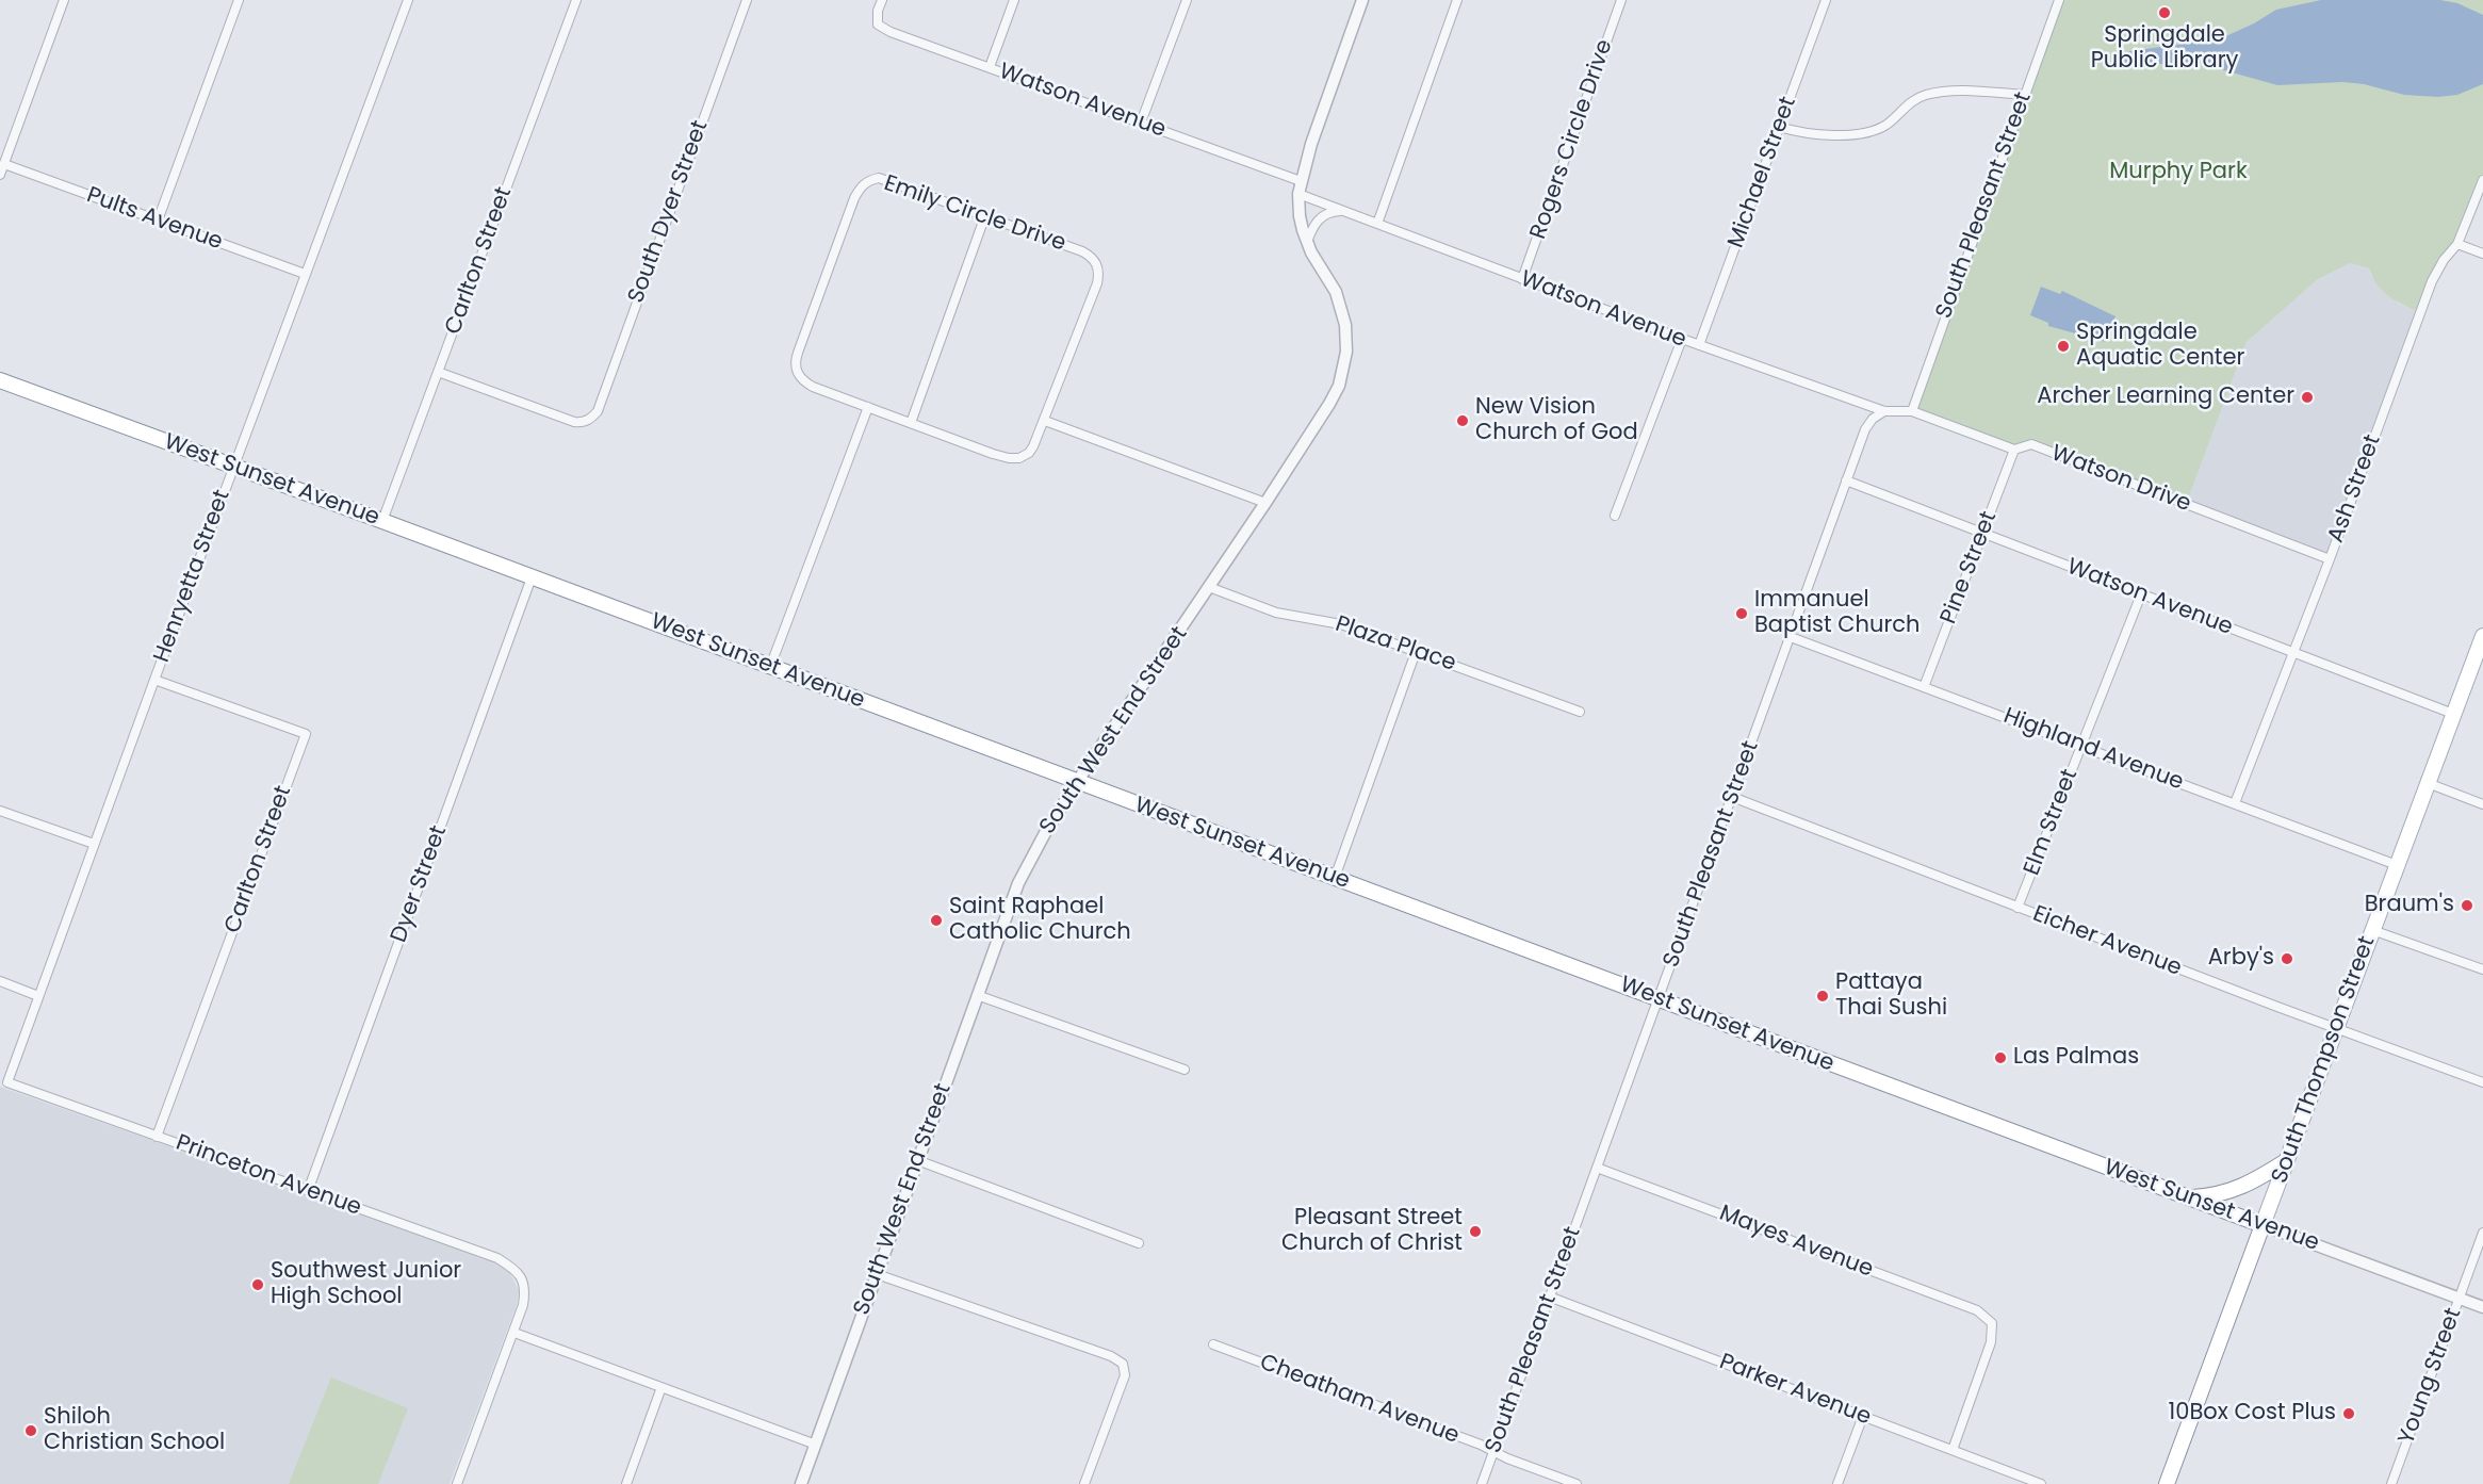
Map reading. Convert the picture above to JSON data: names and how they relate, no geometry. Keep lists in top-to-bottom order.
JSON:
{
  "streets": {
    "main road": ["West Sunset Avenue", "South Thompson Street"],
    "street": [
      "Watson Avenue",
      "Rogers Circle Drive",
      "Michael Street",
      "South Pleasant Street",
      "South Dyer Street",
      "Emily Circle Drive",
      "Pults Avenue",
      "Carlton Street",
      "Watson Drive",
      "Ash Street",
      "Pine Street",
      "Henryetta Street",
      "Plaza Place",
      "South West End Street",
      "Highland Avenue",
      "Elm Street",
      "Dyer Street",
      "Eicher Avenue",
      "Princeton Avenue",
      "Mayes Avenue",
      "Young Street",
      "Parker Avenue",
      "Cheatham Avenue"
    ]
  },
  "crossings": [
    ["Watson Avenue", "Rogers Circle Drive"],
    ["Watson Avenue", "Michael Street"],
    ["Watson Avenue", "South Pleasant Street"],
    ["Watson Avenue", "Watson Drive"],
    ["Watson Avenue", "Ash Street"],
    ["Watson Avenue", "Pine Street"],
    ["Watson Avenue", "South West End Street"],
    ["Watson Avenue", "Elm Street"],
    ["Watson Avenue", "South Thompson Street"],
    ["South Pleasant Street", "Watson Drive"],
    ["South Pleasant Street", "West Sunset Avenue"],
    ["South Pleasant Street", "Highland Avenue"],
    ["South Pleasant Street", "Eicher Avenue"],
    ["South Pleasant Street", "Mayes Avenue"],
    ["South Pleasant Street", "Parker Avenue"],
    ["South Pleasant Street", "Cheatham Avenue"],
    ["South Dyer Street", "Carlton Street"],
    ["Pults Avenue", "Henryetta Street"],
    ["Carlton Street", "West Sunset Avenue"],
    ["Carlton Street", "Henryetta Street"],
    ["Carlton Street", "Princeton Avenue"],
    ["Watson Drive", "Ash Street"],
    ["Watson Drive", "Pine Street"],
    ["West Sunset Avenue", "Henryetta Street"],
    ["West Sunset Avenue", "South West End Street"],
    ["West Sunset Avenue", "Dyer Street"],
    ["West Sunset Avenue", "South Thompson Street"],
    ["West Sunset Avenue", "Young Street"],
    ["Ash Street", "Highland Avenue"],
    ["Pine Street", "Highland Avenue"],
    ["Henryetta Street", "Princeton Avenue"],
    ["Plaza Place", "South West End Street"],
    ["Highland Avenue", "Elm Street"],
    ["Highland Avenue", "South Thompson Street"],
    ["Elm Street", "Eicher Avenue"],
    ["Dyer Street", "Princeton Avenue"],
    ["Eicher Avenue", "South Thompson Street"],
    ["Mayes Avenue", "Parker Avenue"]
  ],
  "parks": ["Murphy Park"],
  "places": [
    "Springdale Public Library",
    "Springdale Aquatic Center",
    "Archer Learning Center",
    "New Vision Church of God",
    "Immanuel Baptist Church",
    "Braum's",
    "Saint Raphael Catholic Church",
    "Arby's",
    "Pattaya Thai Sushi",
    "Las Palmas",
    "Pleasant Street Church of Christ",
    "Southwest Junior High School",
    "10Box Cost Plus",
    "Shiloh Christian School"
  ]
}
